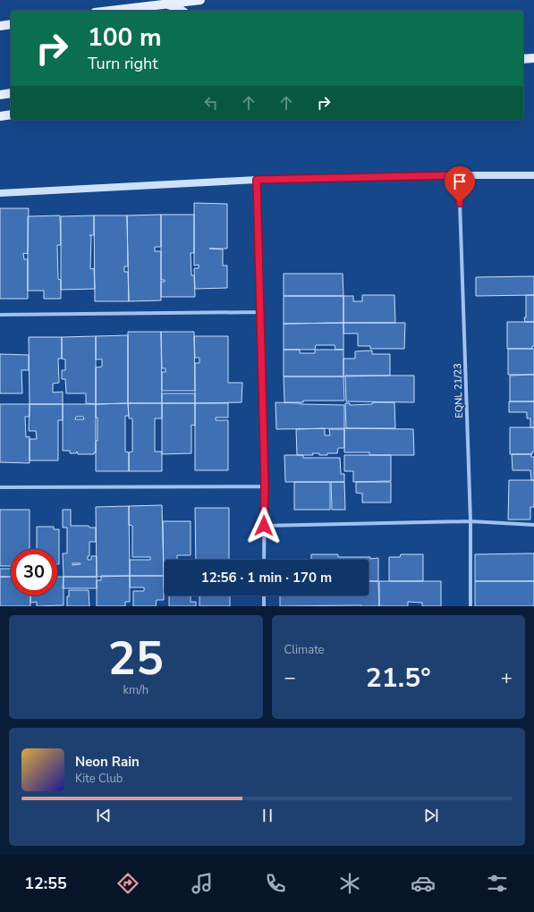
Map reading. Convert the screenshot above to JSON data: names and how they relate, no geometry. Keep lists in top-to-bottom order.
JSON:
{
  "streets": {
    "street": ["EQNL 21/23"]
  },
  "page": {
    "turn": ["100 m", "Turn right"],
    "limit": "30",
    "trip": "12:56 · 1 min · 170 m",
    "tile": [
      ["25", "km/h"],
      "Climate"
    ],
    "heat": ["−", "21.5°", "+"],
    "song": ["Neon Rain", "Kite Club"],
    "tabs": "12:55"
  }
}
